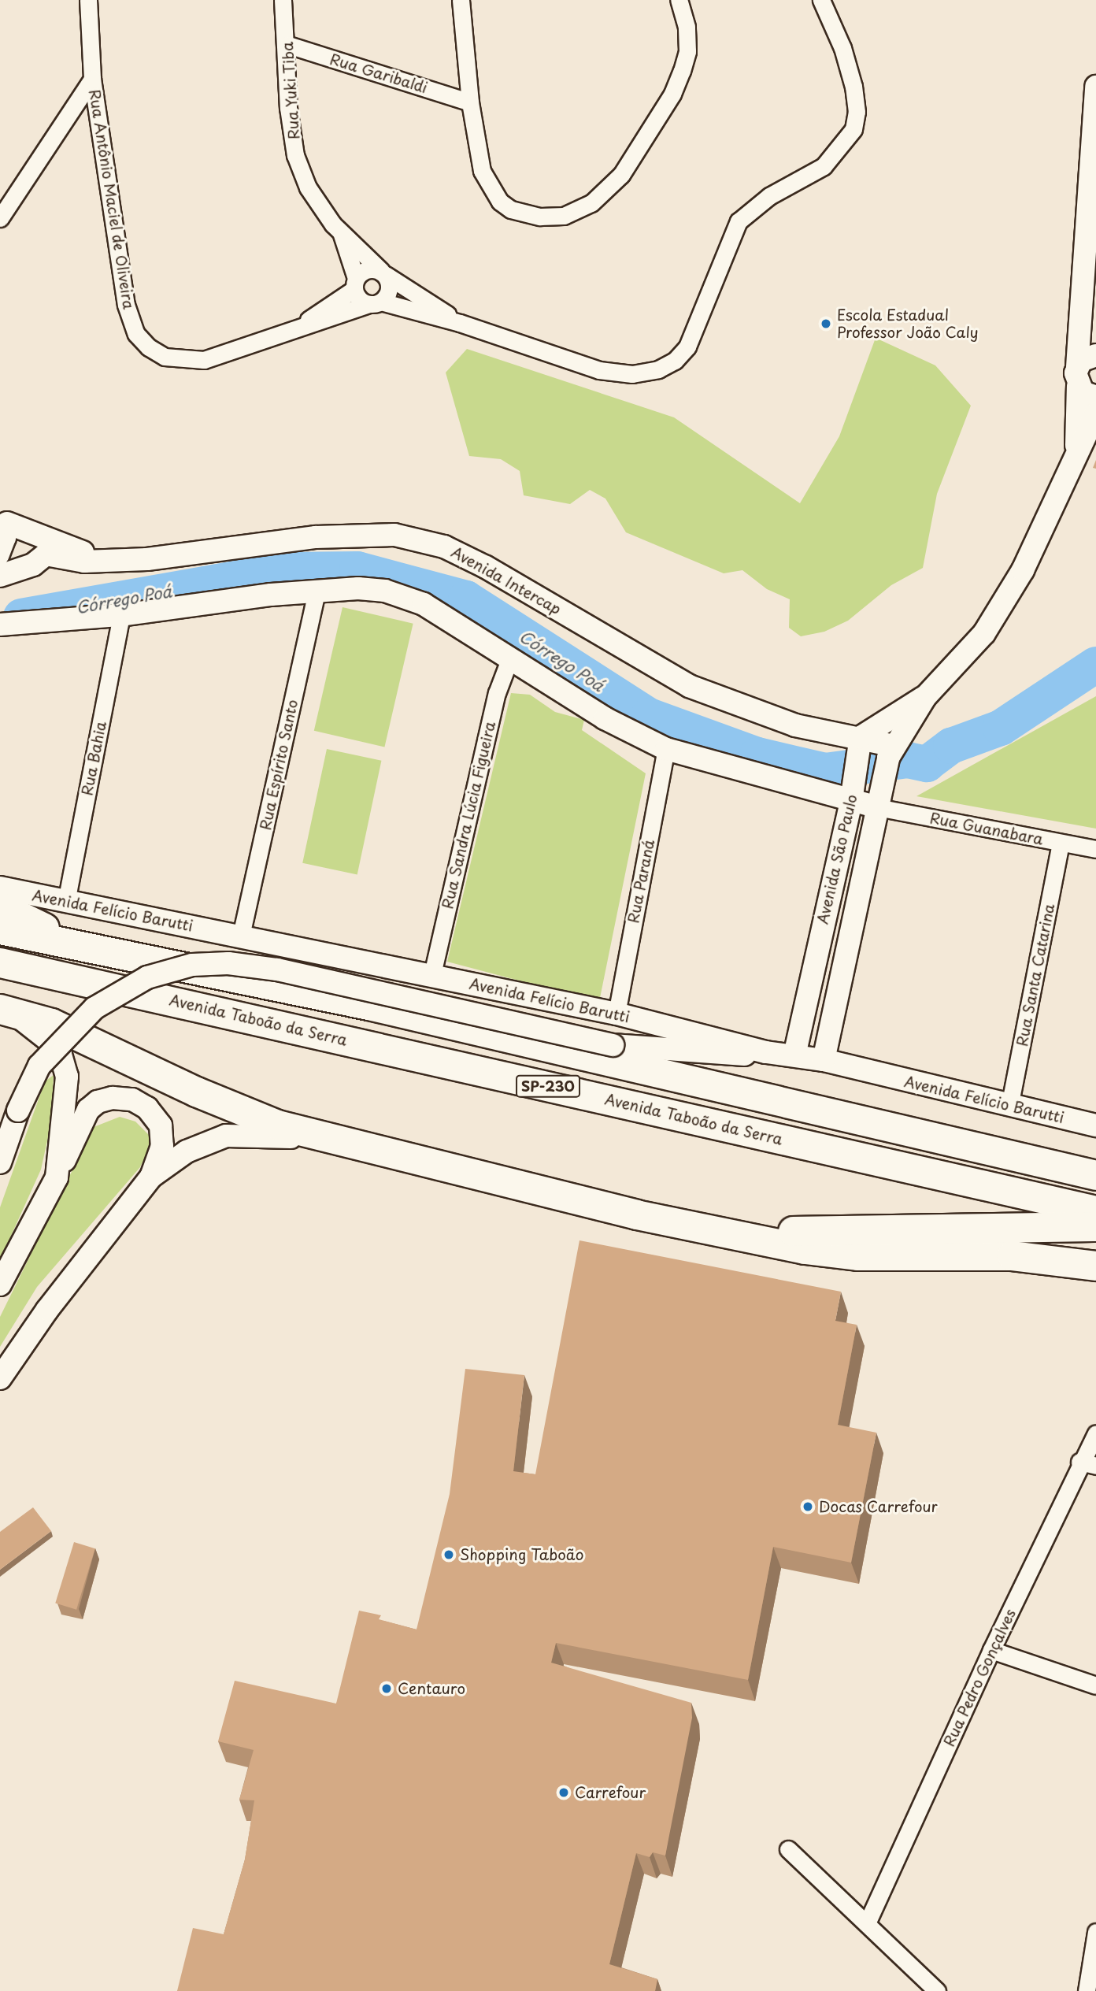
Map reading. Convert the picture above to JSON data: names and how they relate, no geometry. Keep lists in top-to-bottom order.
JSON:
{
  "streets": {
    "highway": ["Avenida Taboão da Serra", "SP-230"],
    "main road": ["Avenida Intercap", "Avenida São Paulo", "Avenida Felício Barutti"],
    "street": [
      "Rua Garibaldi",
      "Rua Yuki Tiba",
      "Rua Antônio Maciel de Oliveira",
      "Rua Bahia",
      "Rua Espírito Santo",
      "Rua Sandra Lúcia Figueira",
      "Rua Guanabara",
      "Rua Paraná",
      "Rua Santa Catarina",
      "Rua Pedro Gonçalves"
    ]
  },
  "crossings": [
    ["Rua Garibaldi", "Rua Yuki Tiba"],
    ["Rua Yuki Tiba", "Rua Antônio Maciel de Oliveira"],
    ["Avenida Intercap", "Avenida São Paulo"],
    ["Rua Bahia", "Avenida Felício Barutti"],
    ["Rua Espírito Santo", "Avenida Felício Barutti"],
    ["Rua Sandra Lúcia Figueira", "Avenida Felício Barutti"],
    ["Rua Guanabara", "Avenida São Paulo"],
    ["Rua Guanabara", "Rua Santa Catarina"],
    ["Avenida São Paulo", "Avenida Felício Barutti"],
    ["Rua Paraná", "Avenida Felício Barutti"],
    ["Avenida Felício Barutti", "Rua Santa Catarina"]
  ],
  "water": ["Córrego Poá"],
  "places": [
    "Escola Estadual Professor João Caly",
    "Docas Carrefour",
    "Shopping Taboão",
    "Centauro",
    "Carrefour"
  ]
}
